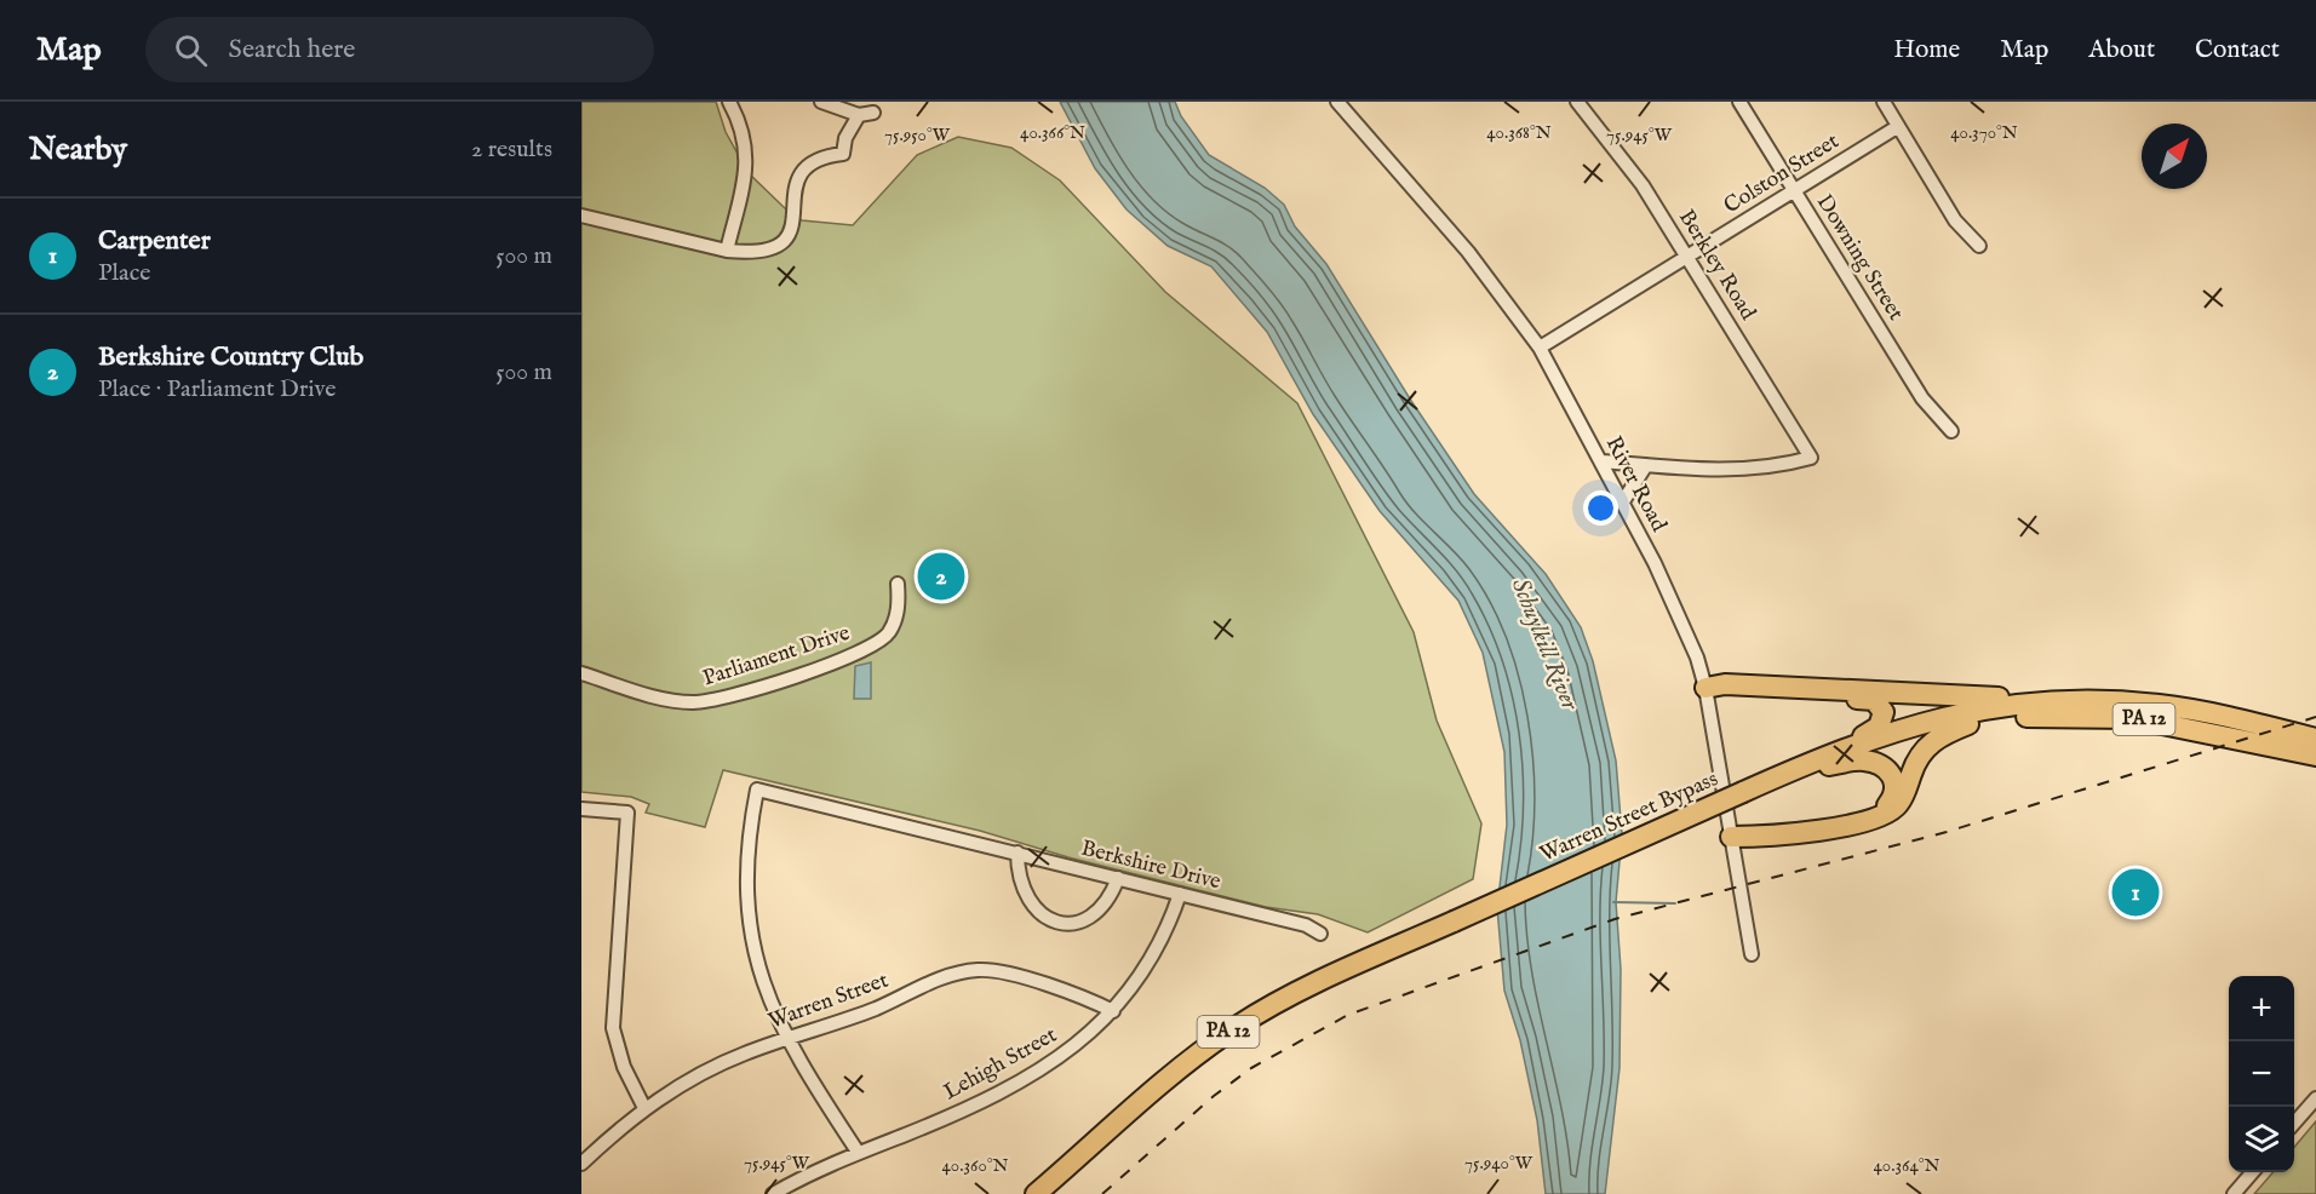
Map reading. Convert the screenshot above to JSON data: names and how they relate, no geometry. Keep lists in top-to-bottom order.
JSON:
{
  "streets": {
    "highway": ["PA 12", "Warren Street Bypass"],
    "street": [
      "Colston Street",
      "Downing Street",
      "Berkley Road",
      "River Road",
      "Parliament Drive",
      "Berkshire Drive",
      "Warren Street",
      "Lehigh Street"
    ]
  },
  "crossings": [
    ["Colston Street", "Downing Street"],
    ["Colston Street", "Berkley Road"],
    ["Colston Street", "River Road"],
    ["Berkshire Drive", "Warren Street"],
    ["Berkshire Drive", "Lehigh Street"],
    ["Warren Street", "Lehigh Street"]
  ],
  "water": ["Schuylkill River"],
  "north": "top right",
  "page": {
    "header": "Map",
    "search": "Search here",
    "nav": [
      "Home",
      "Map",
      "About",
      "Contact"
    ],
    "heading": ["Nearby", "2 results"],
    "list": [
      {
        "mark": "1",
        "name": "Carpenter",
        "note": "Place",
        "value": "500 m"
      },
      {
        "mark": "2",
        "name": "Berkshire Country Club",
        "note": "Place · Parliament Drive",
        "value": "500 m"
      }
    ],
    "pins": ["2", "1"],
    "map_buttons": ["+", "−"]
  },
  "coordinates": [
    "40.366°N",
    "40.368°N",
    "40.370°N",
    "75.950°W",
    "75.945°W",
    "75.940°W",
    "40.360°N",
    "40.364°N"
  ]
}
